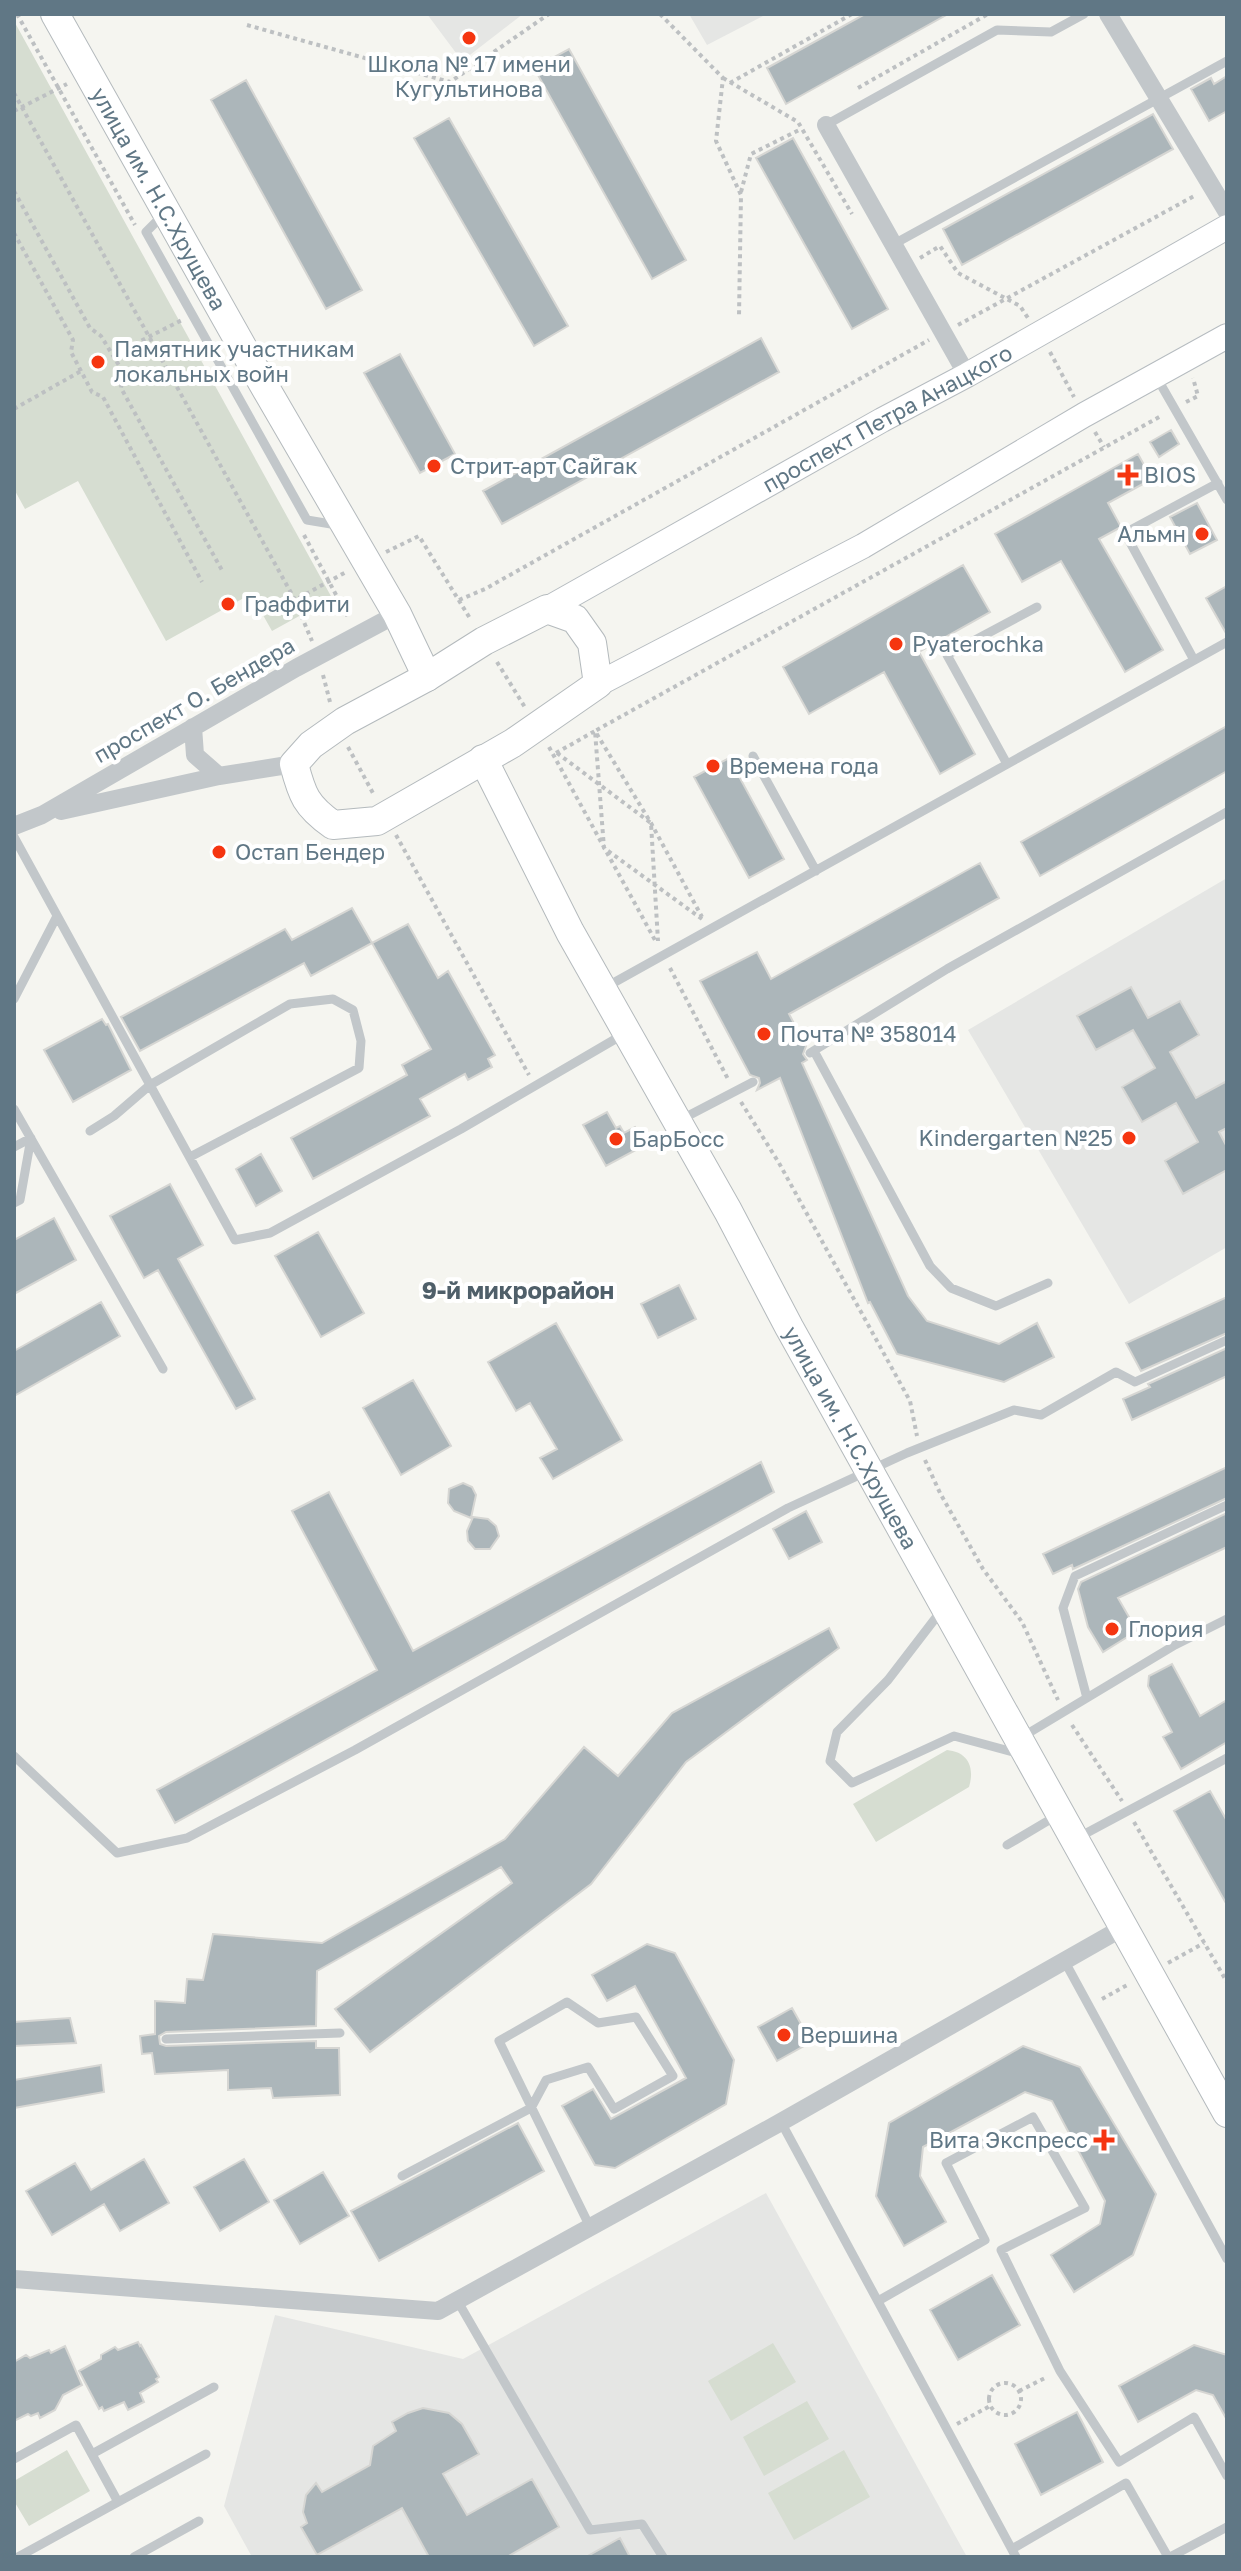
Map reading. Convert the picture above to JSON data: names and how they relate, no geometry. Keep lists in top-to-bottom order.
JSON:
{
  "streets": {
    "main road": ["улица им. Н.С.Хрущева", "проспект Петра Анацкого"],
    "street": ["проспект О. Бендера"]
  },
  "crossings": [
    ["улица им. Н.С.Хрущева", "проспект Петра Анацкого"],
    ["улица им. Н.С.Хрущева", "проспект О. Бендера"]
  ],
  "districts": ["9-й микрорайон"],
  "places": {
    "other": [
      "Школа № 17 имени Кугультинова",
      "Памятник участникам локальных войн",
      "Стрит-арт Сайгак",
      "Альмн",
      "Граффити",
      "Pyaterochka",
      "Времена года",
      "Остап Бендер",
      "Почта № 358014",
      "Kindergarten №25",
      "БарБосс",
      "Глория",
      "Вершина"
    ],
    "health": ["BIOS", "Вита Экспресс"]
  }
}
